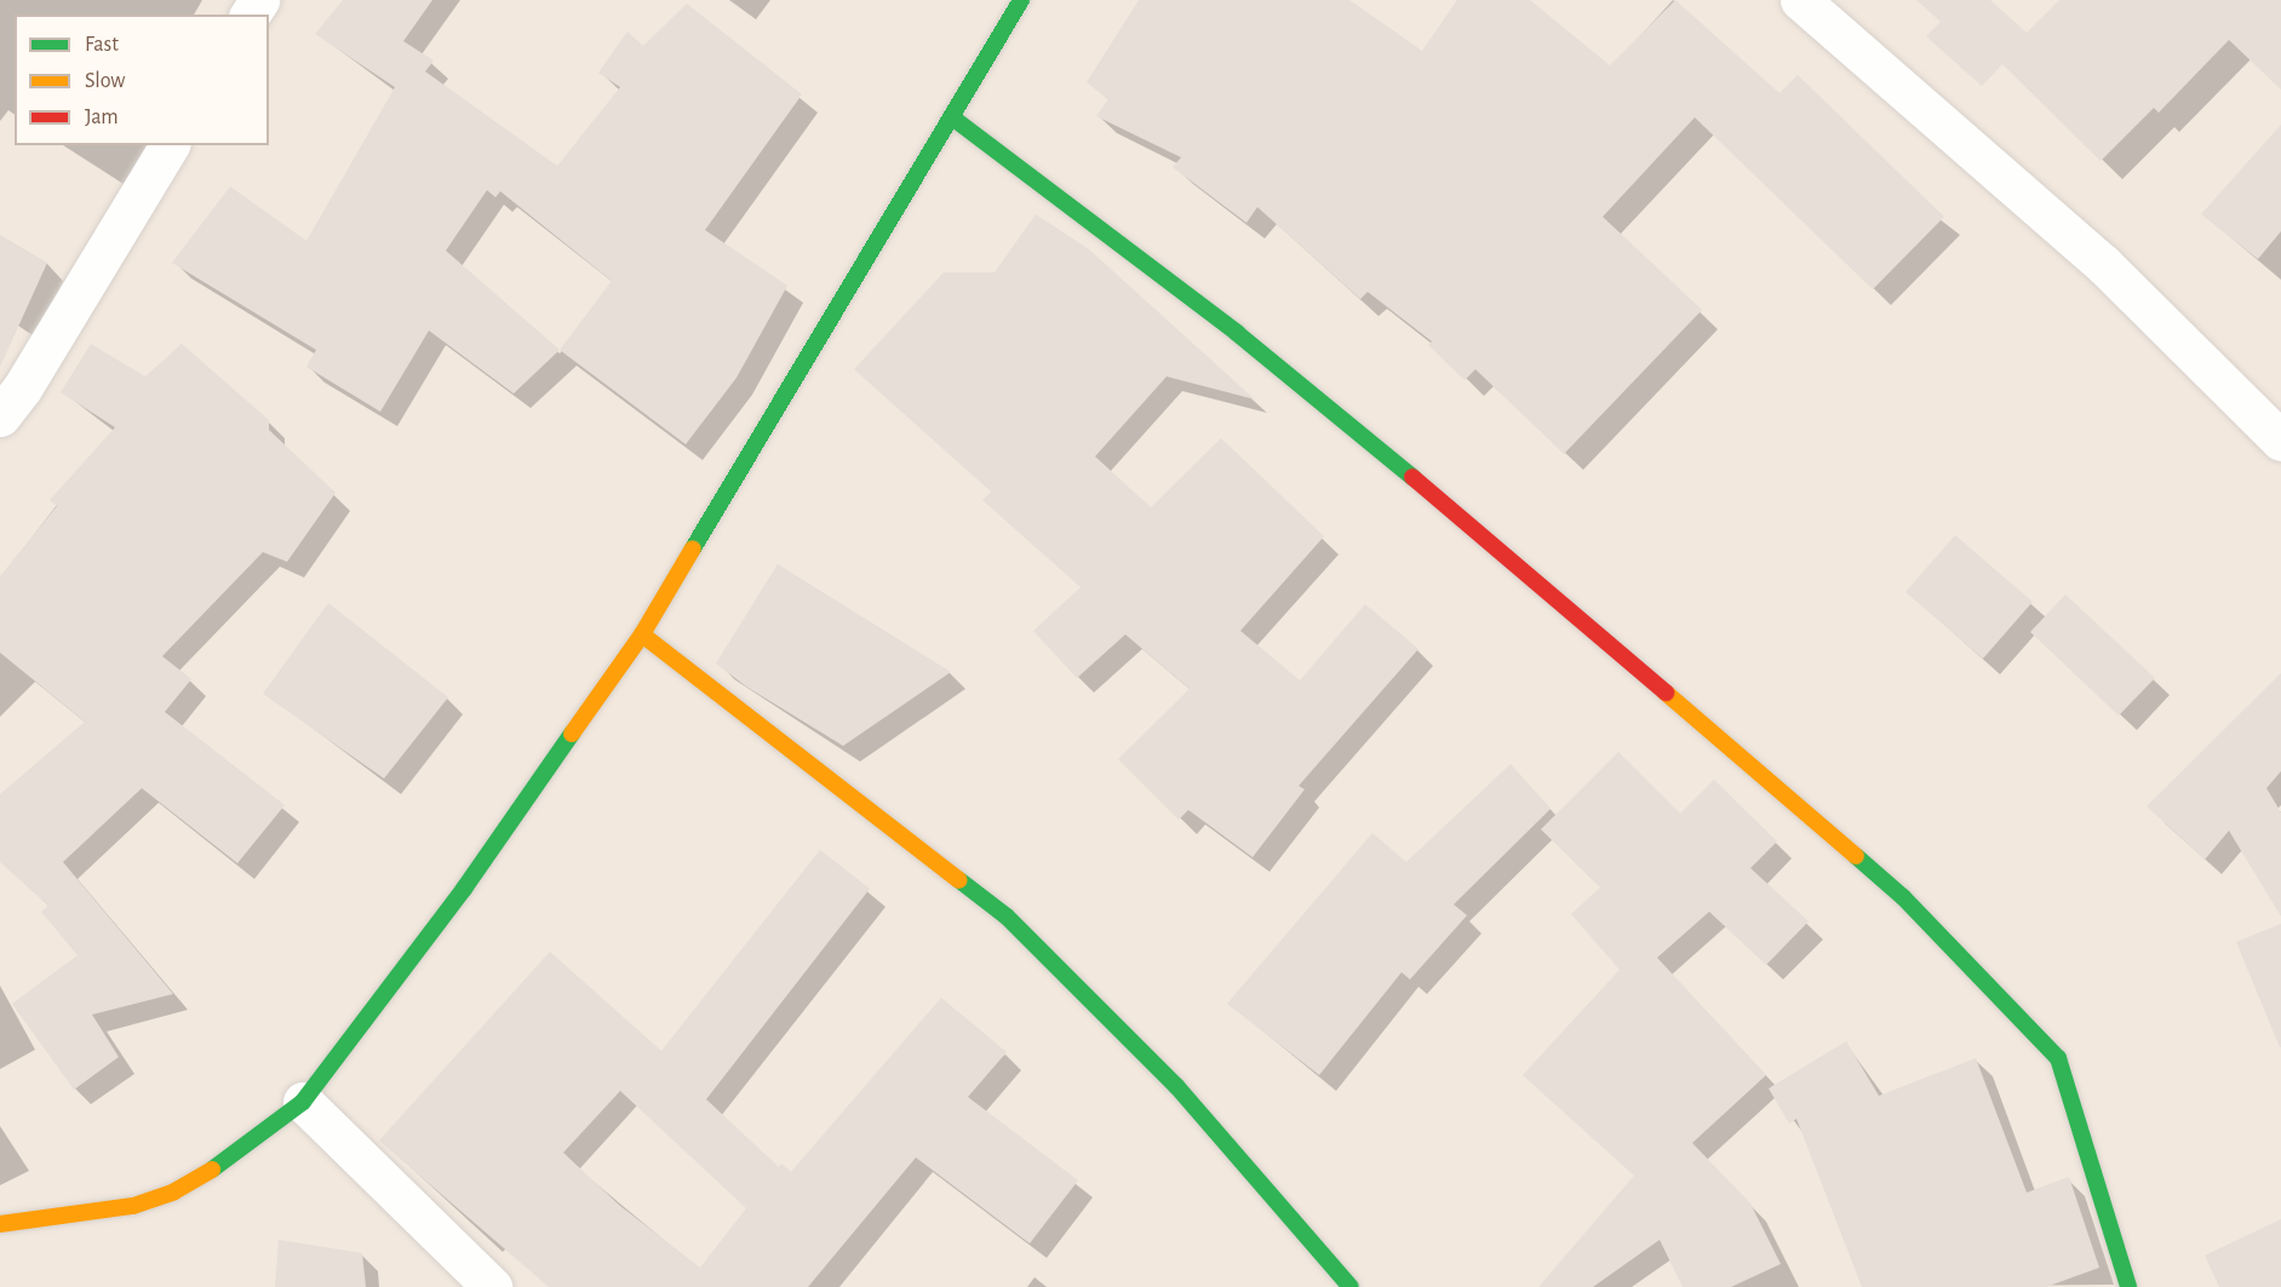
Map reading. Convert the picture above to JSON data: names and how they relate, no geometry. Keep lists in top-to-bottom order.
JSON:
{
  "legend": ["Fast", "Slow", "Jam"]
}
